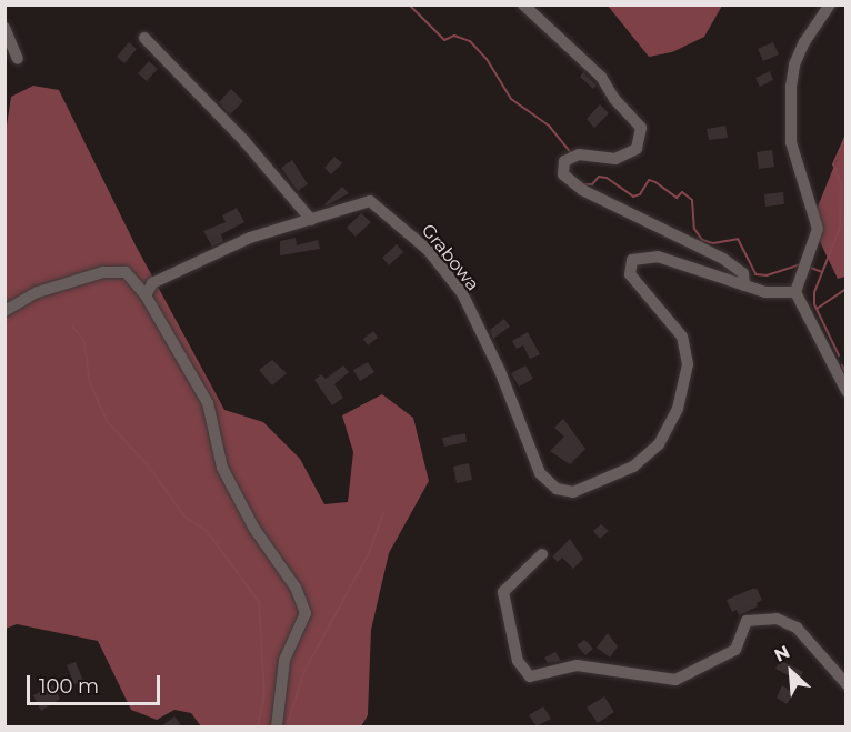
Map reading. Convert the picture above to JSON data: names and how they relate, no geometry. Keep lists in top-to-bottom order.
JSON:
{
  "streets": {
    "street": ["Grabowa"]
  },
  "scale_bar": "100 m",
  "north": "top left"
}
